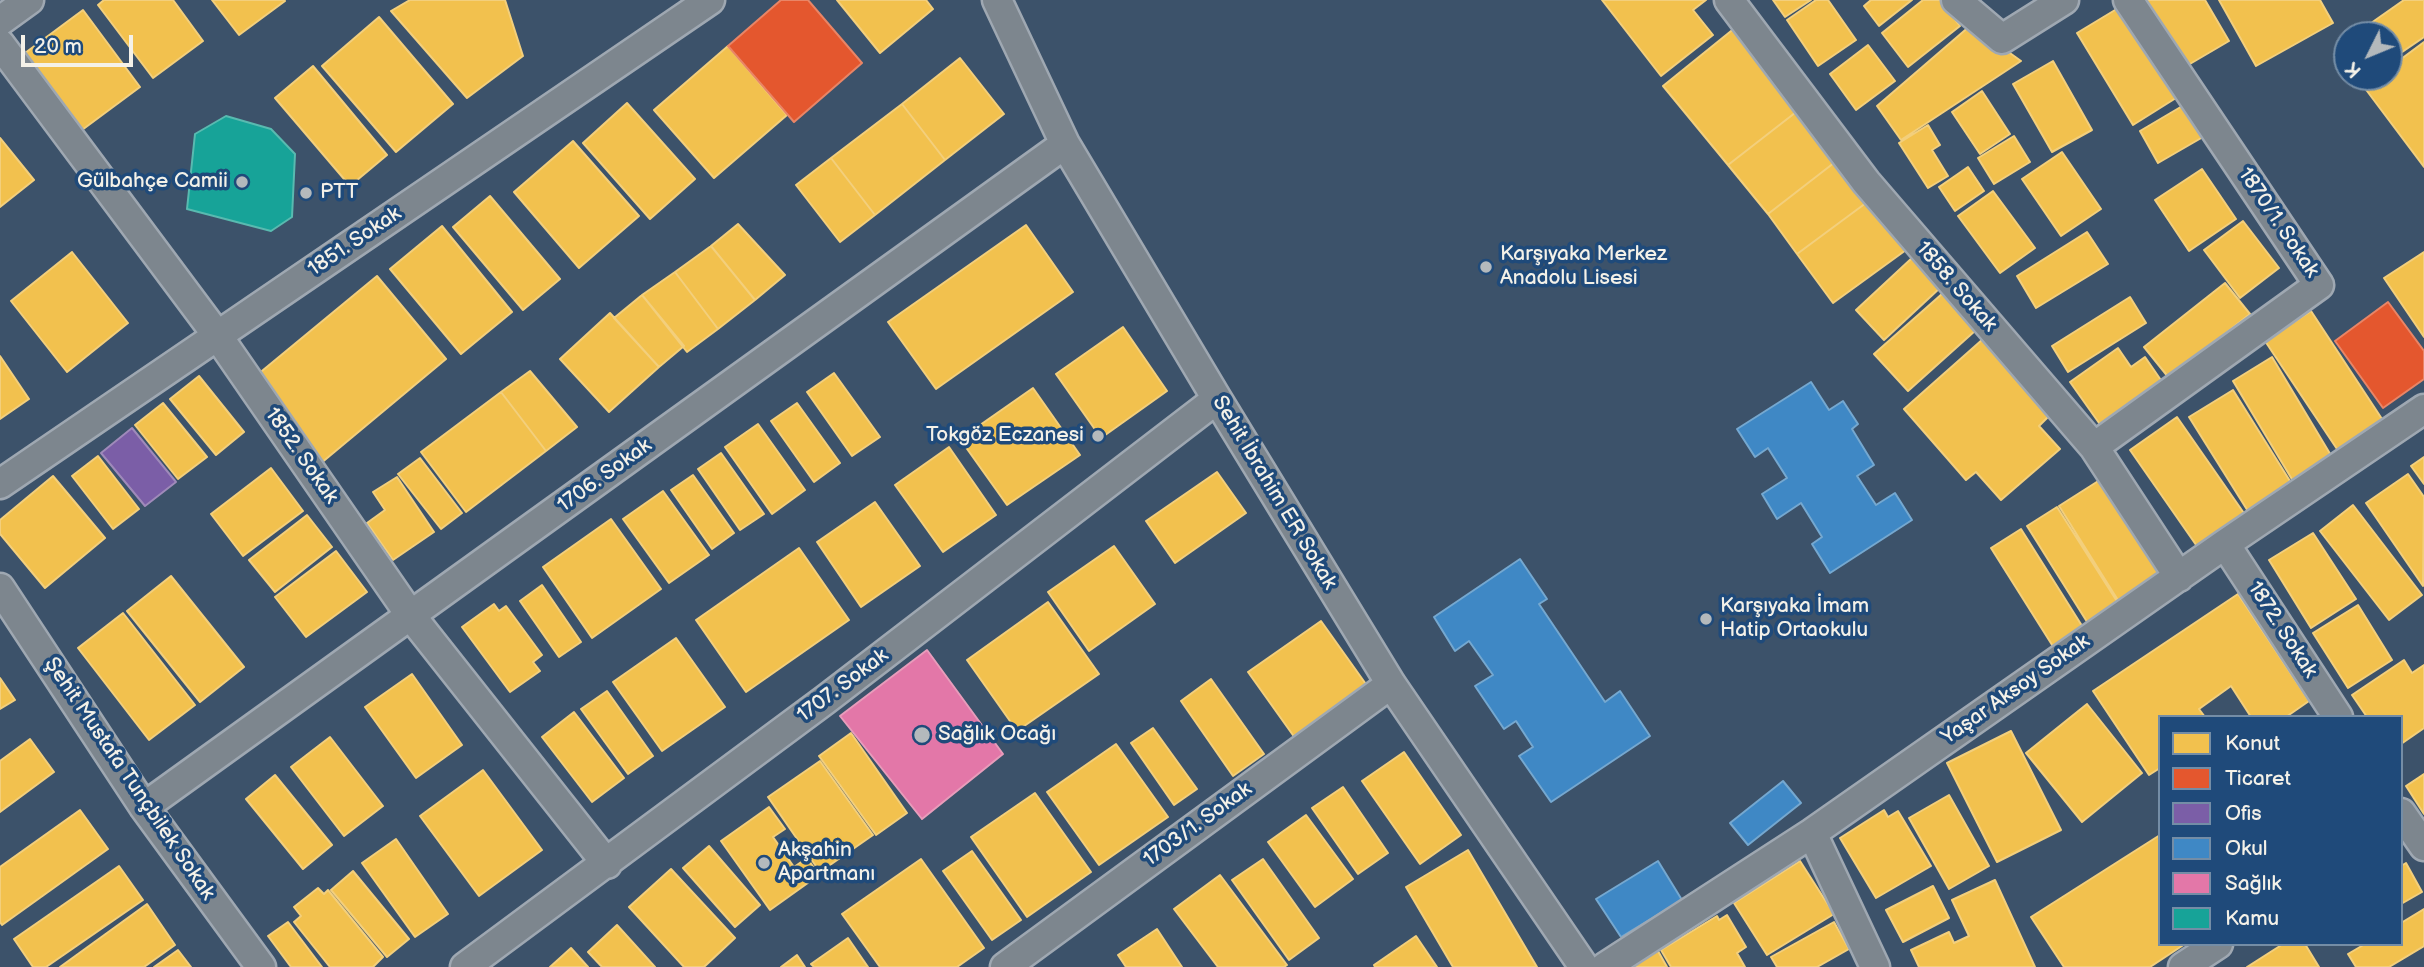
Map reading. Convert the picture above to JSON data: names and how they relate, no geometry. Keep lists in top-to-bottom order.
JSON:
{
  "streets": {
    "street": [
      "1870/1. Sokak",
      "1851. Sokak",
      "1858. Sokak",
      "1852. Sokak",
      "1706. Sokak",
      "Sehit İbrahim ER Sokak",
      "1872. Sokak",
      "1707. Sokak",
      "Yaşar Aksoy Sokak",
      "Şehit Mustafa Tunçbilek Sokak",
      "1703/1. Sokak"
    ]
  },
  "crossings": [
    ["1870/1. Sokak", "1858. Sokak"],
    ["1851. Sokak", "1852. Sokak"],
    ["1858. Sokak", "Yaşar Aksoy Sokak"],
    ["1852. Sokak", "1706. Sokak"],
    ["1852. Sokak", "1707. Sokak"],
    ["1706. Sokak", "Sehit İbrahim ER Sokak"],
    ["1706. Sokak", "Şehit Mustafa Tunçbilek Sokak"],
    ["Sehit İbrahim ER Sokak", "1707. Sokak"],
    ["Sehit İbrahim ER Sokak", "1703/1. Sokak"],
    ["1872. Sokak", "Yaşar Aksoy Sokak"]
  ],
  "places": [
    "Gülbahçe Camii",
    "PTT",
    "Karşıyaka Merkez Anadolu Lisesi",
    "Tokgöz Eczanesi",
    "Karşıyaka İmam Hatip Ortaokulu",
    "Sağlık Ocağı",
    "Akşahin Apartmanı"
  ],
  "legend": [
    "Konut",
    "Ticaret",
    "Ofis",
    "Okul",
    "Sağlık",
    "Kamu"
  ],
  "scale_bar": "20 m",
  "north": "bottom left"
}
